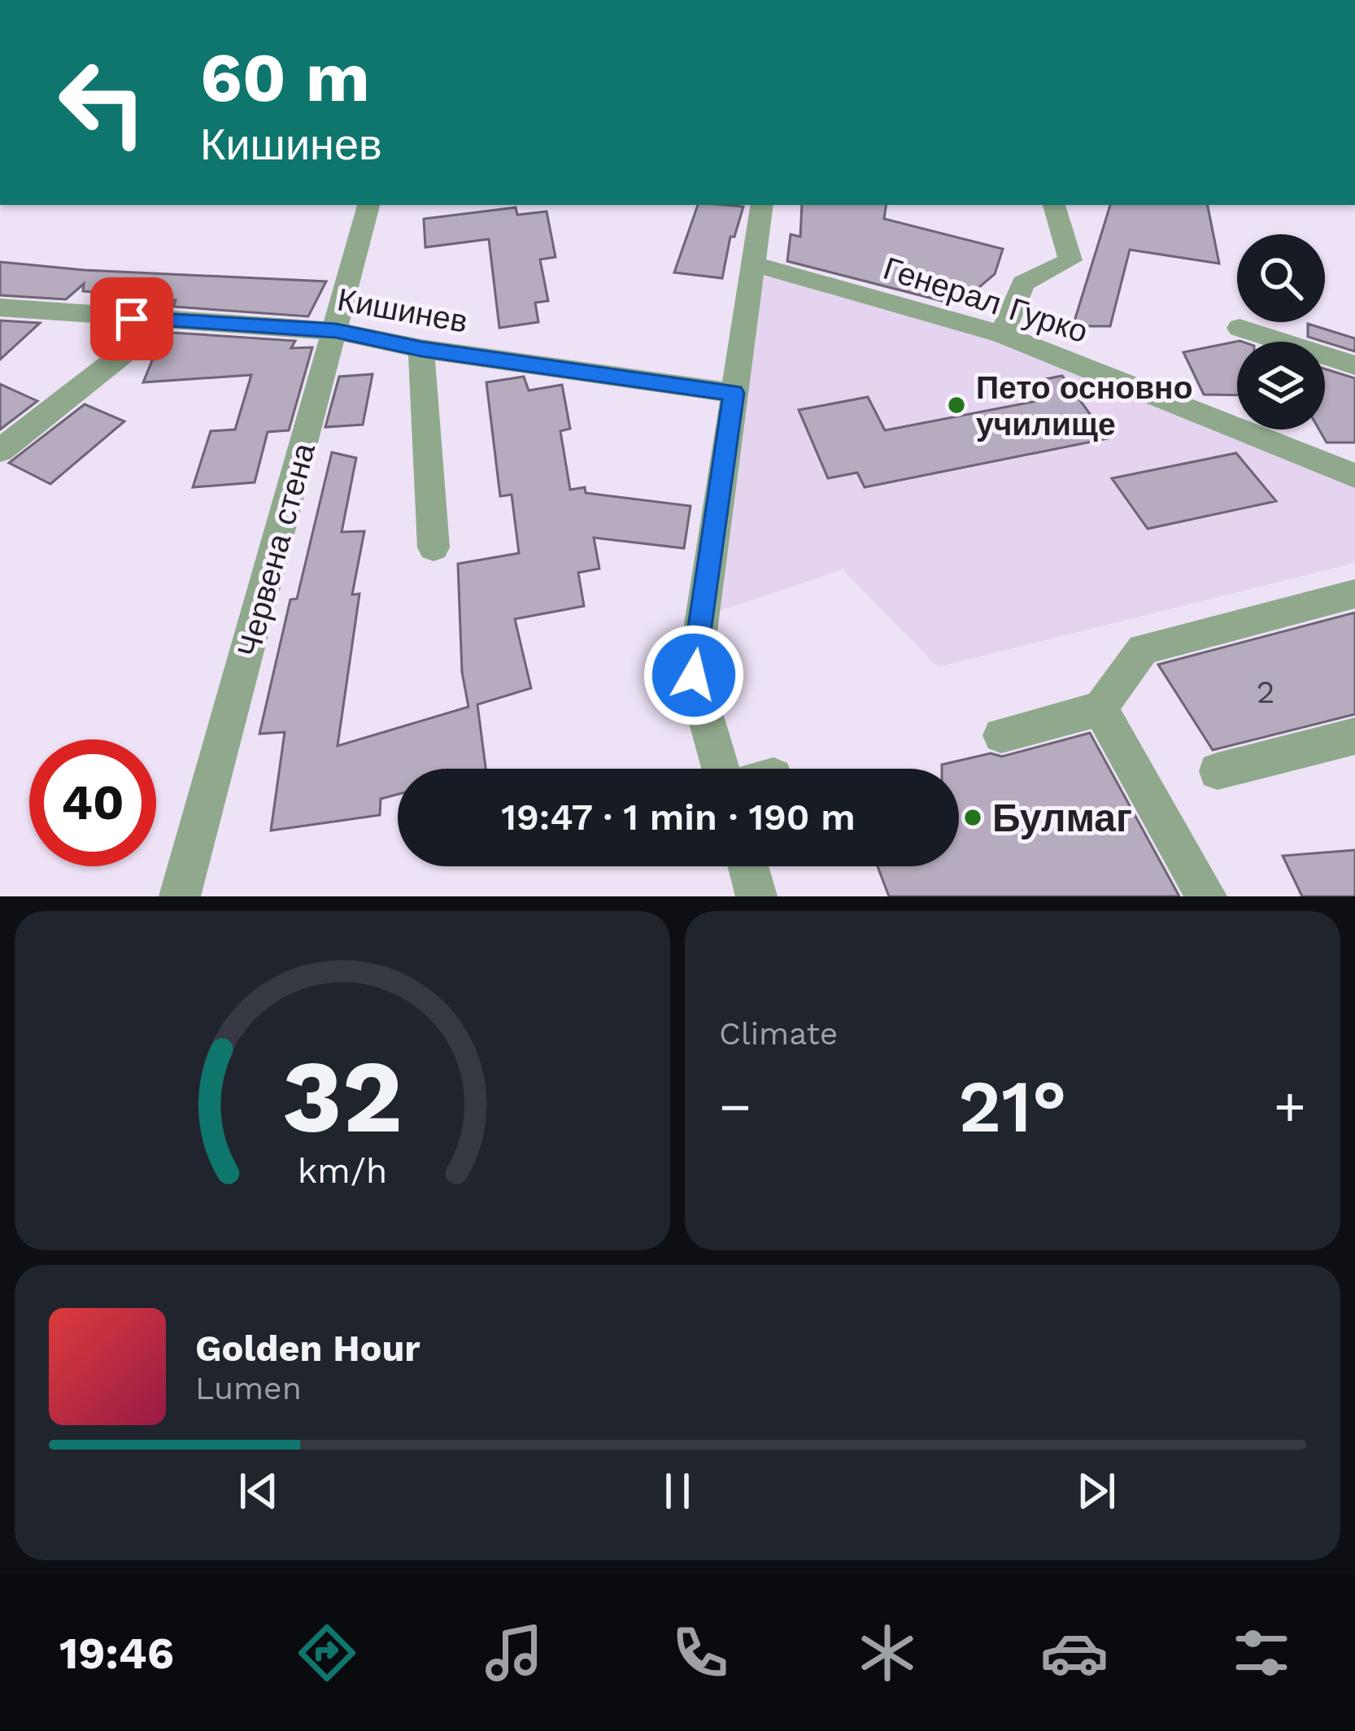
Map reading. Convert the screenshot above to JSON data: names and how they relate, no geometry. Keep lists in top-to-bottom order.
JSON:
{
  "streets": {
    "street": ["Генерал Гурко", "Кишинев", "Червена стена"]
  },
  "crossings": [
    ["Кишинев", "Червена стена"]
  ],
  "places": ["Пето основно училище", "Булмаг"],
  "house_numbers": ["2"],
  "page": {
    "turn": ["60 m", "Кишинев"],
    "limit": "40",
    "trip": "19:47 · 1 min · 190 m",
    "tile": "Climate",
    "heat": ["−", "21°", "+"],
    "song": ["Golden Hour", "Lumen"],
    "tabs": "19:46",
    "gauge": ["32", "km/h"]
  }
}
